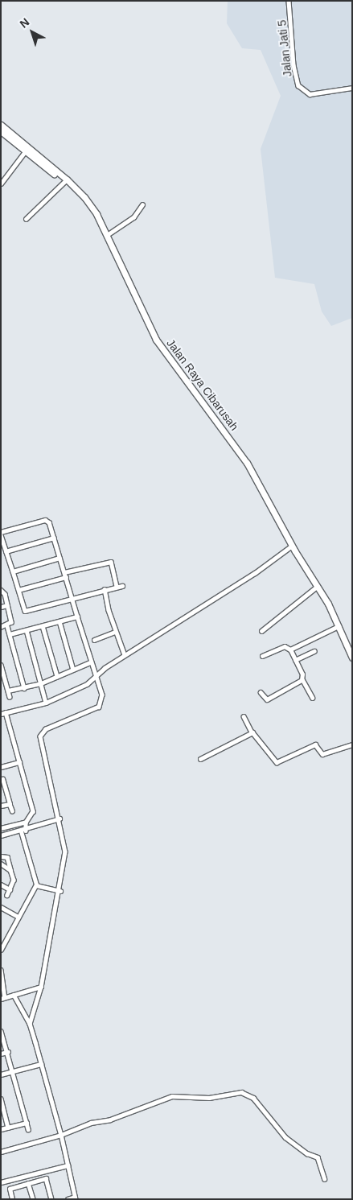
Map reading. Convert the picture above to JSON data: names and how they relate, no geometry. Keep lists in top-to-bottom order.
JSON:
{
  "streets": {
    "main road": ["Jalan Raya Cibarusah"],
    "street": ["Jalan Jati 5"]
  },
  "north": "top left"
}
